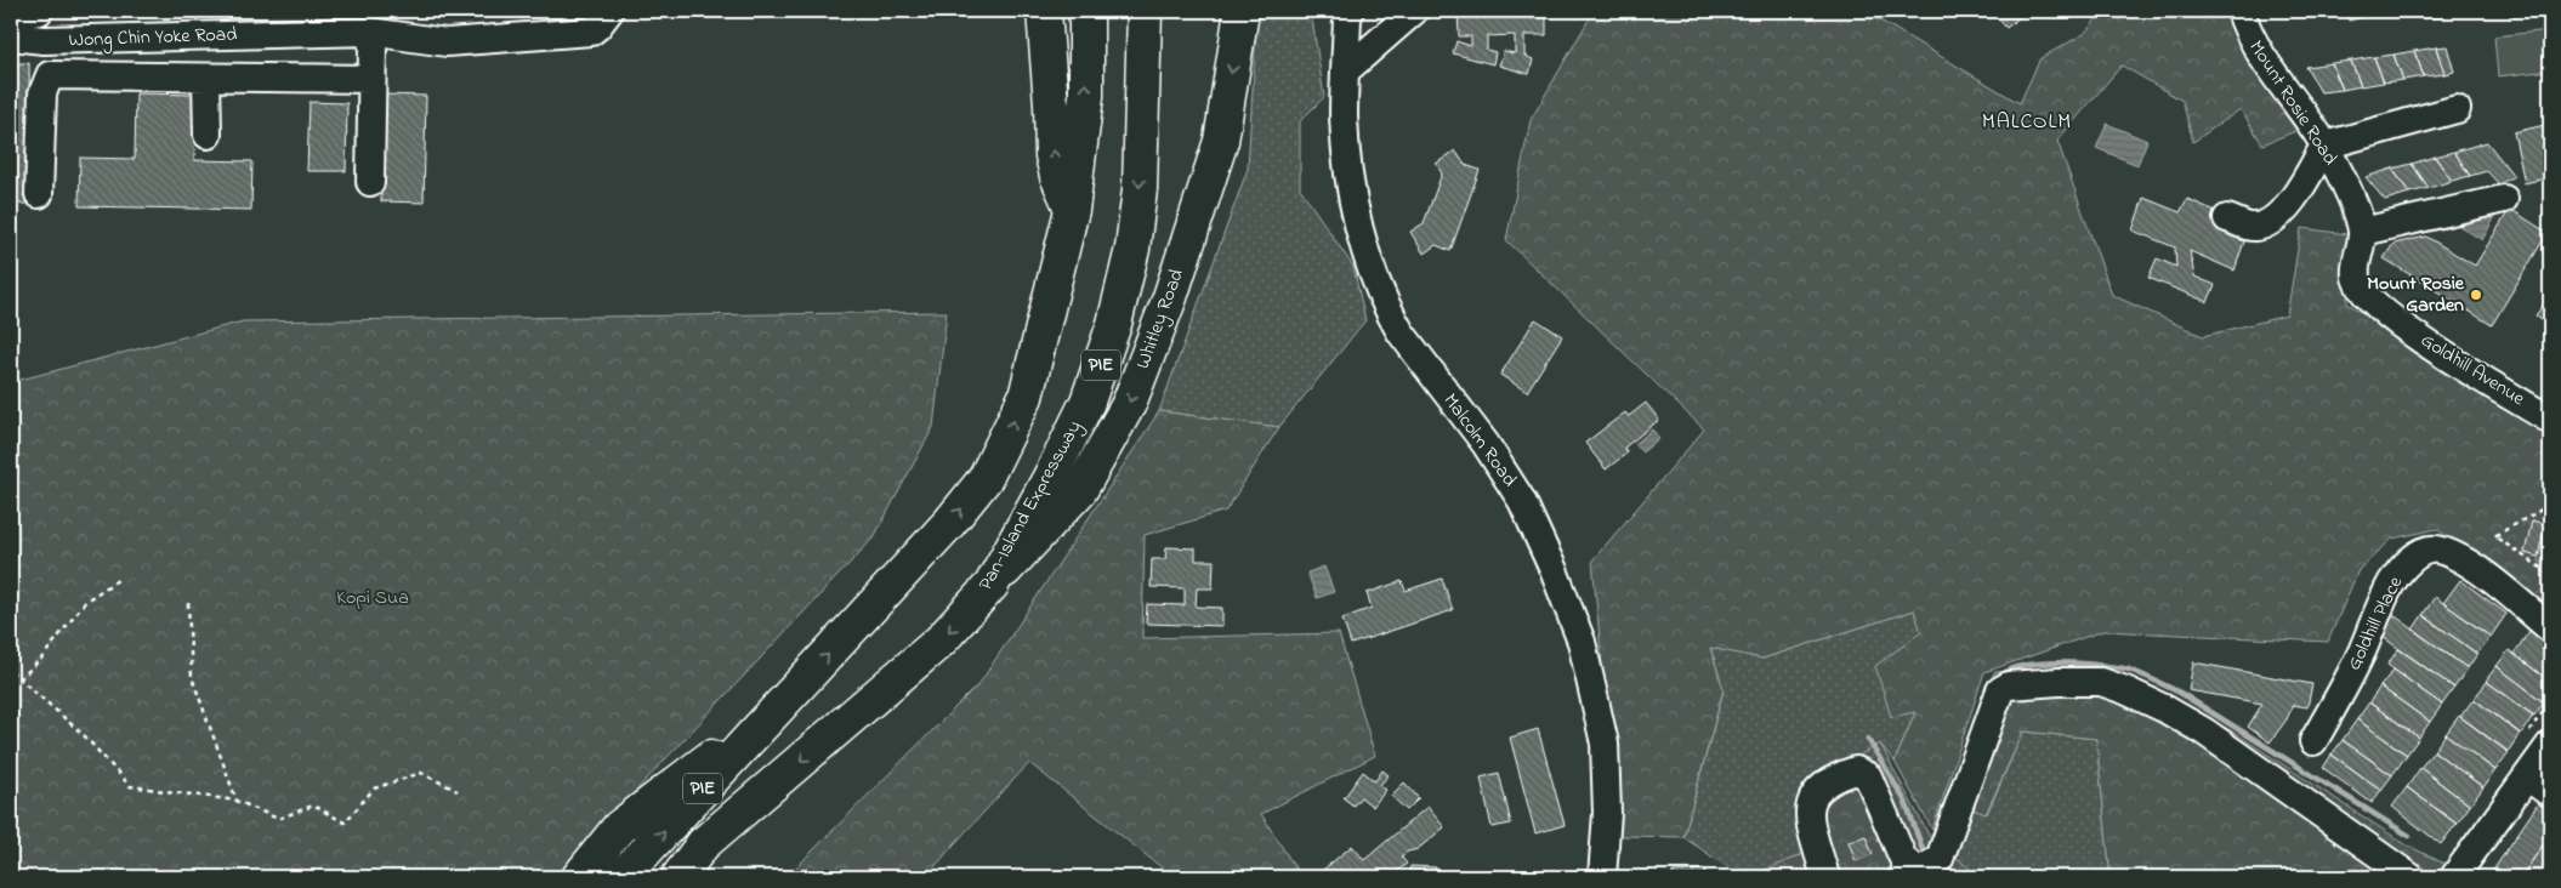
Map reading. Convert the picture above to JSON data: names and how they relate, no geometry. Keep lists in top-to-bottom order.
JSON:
{
  "streets": {
    "main road": ["Whitley Road", "PIE", "Pan-Island Expressway"],
    "street": [
      "Wong Chin Yoke Road",
      "Mount Rosie Road",
      "Goldhill Avenue",
      "Malcolm Road",
      "Goldhill Place"
    ]
  },
  "crossings": [
    ["Mount Rosie Road", "Goldhill Avenue"],
    ["Whitley Road", "Pan-Island Expressway"]
  ],
  "districts": ["MALCOLM"],
  "parks": ["Kopi Sua"],
  "places": ["Mount Rosie Garden"]
}
